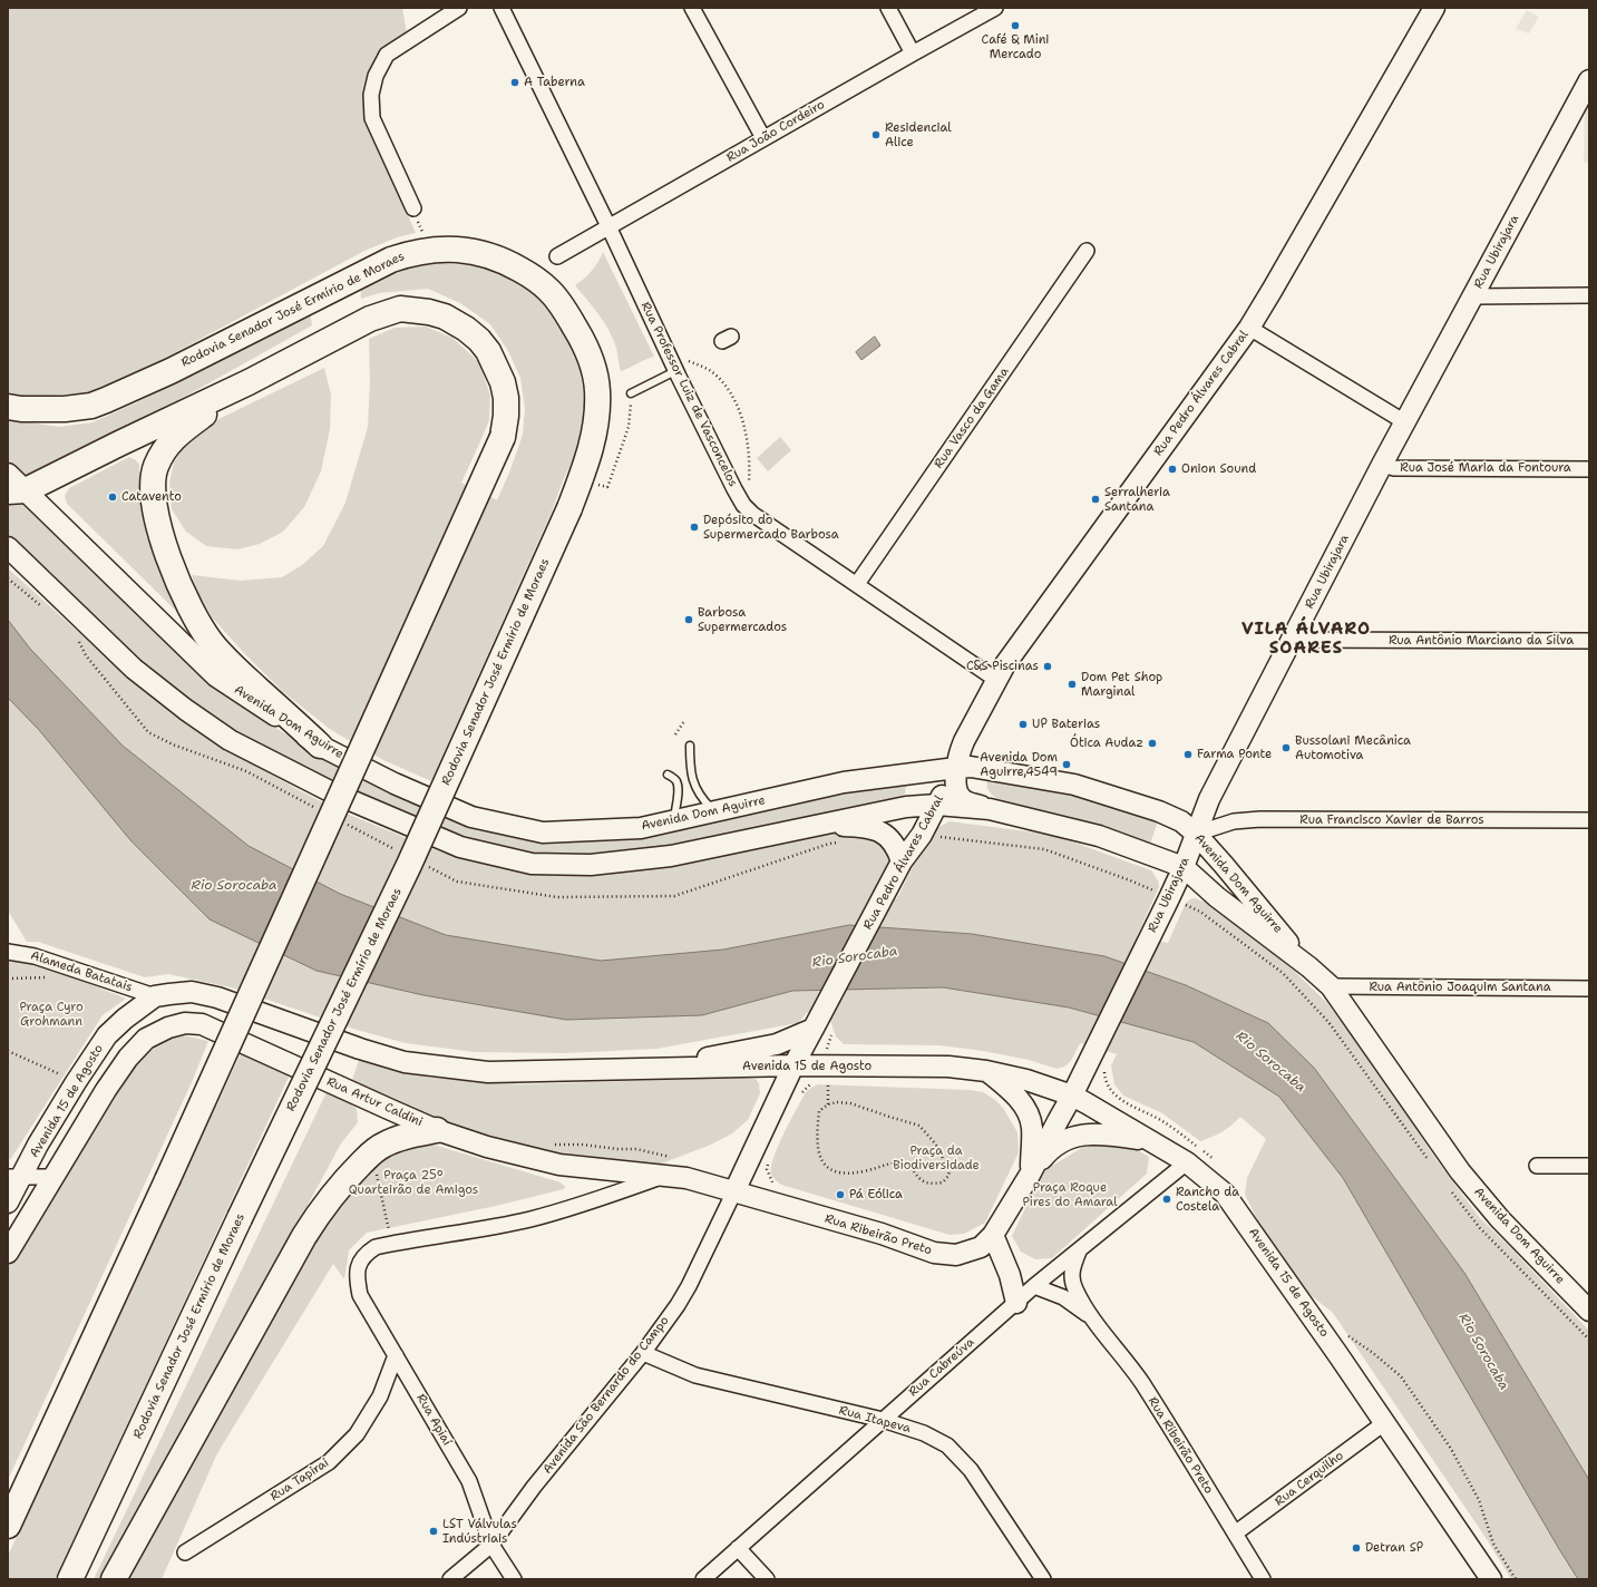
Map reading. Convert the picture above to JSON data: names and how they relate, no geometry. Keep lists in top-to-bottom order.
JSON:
{
  "streets": {
    "highway": ["Rodovia Senador José Ermírio de Moraes"],
    "main road": [
      "Rua Ubirajara",
      "Rua Pedro Álvares Cabral",
      "Avenida Dom Aguirre",
      "Avenida 15 de Agosto",
      "Rua Artur Caldini",
      "Rua Ribeirão Preto"
    ],
    "street": [
      "Rua João Cordeiro",
      "Rua Professor Luiz de Vasconcelos",
      "Rua Vasco da Gama",
      "Rua José Maria da Fontoura",
      "Rua Antônio Marciano da Silva",
      "Rua Francisco Xavier de Barros",
      "Alameda Batatais",
      "Rua Antônio Joaquim Santana",
      "Rua Cabreúva",
      "Avenida São Bernardo do Campo",
      "Rua Apiaí",
      "Rua Itapeva",
      "Rua Cerquilho",
      "Rua Tapirai"
    ]
  },
  "crossings": [
    ["Rua João Cordeiro", "Rua Professor Luiz de Vasconcelos"],
    ["Rua Ubirajara", "Rua José Maria da Fontoura"],
    ["Rua Ubirajara", "Rua Antônio Marciano da Silva"],
    ["Rua Ubirajara", "Avenida Dom Aguirre"],
    ["Rua Ubirajara", "Rua Francisco Xavier de Barros"],
    ["Rua Ubirajara", "Avenida 15 de Agosto"],
    ["Rua Ubirajara", "Rua Ribeirão Preto"],
    ["Rua Pedro Álvares Cabral", "Rua Professor Luiz de Vasconcelos"],
    ["Rua Pedro Álvares Cabral", "Avenida Dom Aguirre"],
    ["Rua Professor Luiz de Vasconcelos", "Rua Vasco da Gama"],
    ["Avenida Dom Aguirre", "Rua Francisco Xavier de Barros"],
    ["Avenida Dom Aguirre", "Rua Antônio Joaquim Santana"],
    ["Alameda Batatais", "Avenida 15 de Agosto"],
    ["Avenida 15 de Agosto", "Rua Ribeirão Preto"],
    ["Avenida 15 de Agosto", "Rua Cabreúva"],
    ["Avenida 15 de Agosto", "Rua Cerquilho"],
    ["Rua Artur Caldini", "Rua Ribeirão Preto"],
    ["Rua Artur Caldini", "Avenida São Bernardo do Campo"],
    ["Rua Artur Caldini", "Rua Apiaí"],
    ["Rua Ribeirão Preto", "Rua Cabreúva"],
    ["Rua Ribeirão Preto", "Avenida São Bernardo do Campo"],
    ["Rua Ribeirão Preto", "Rua Cerquilho"],
    ["Rua Cabreúva", "Rua Itapeva"],
    ["Avenida São Bernardo do Campo", "Rua Apiaí"],
    ["Avenida São Bernardo do Campo", "Rua Itapeva"],
    ["Rua Apiaí", "Rua Tapirai"]
  ],
  "districts": ["VILA ÁLVARO SOARES"],
  "water": ["Rio Sorocaba"],
  "parks": [
    "Praça Cyro Grohmann",
    "Praça da Biodiversidade",
    "Praça 25º Quarteirão de Amigos",
    "Praça Roque Pires do Amaral"
  ],
  "places": [
    "Café & Mini Mercado",
    "A Taberna",
    "Residencial Alice",
    "Onion Sound",
    "Catavento",
    "Serralheria Santana",
    "Depósito do Supermercado Barbosa",
    "Barbosa Supermercados",
    "C&S Piscinas",
    "Dom Pet Shop Marginal",
    "UP Baterias",
    "Ótica Audaz",
    "Bussolani Mecânica Automotiva",
    "Farma Ponte",
    "Avenida Dom Aguirre,4549",
    "Pá Eólica",
    "Rancho da Costela",
    "LST Válvulas Indústriais",
    "Detran SP"
  ]
}
